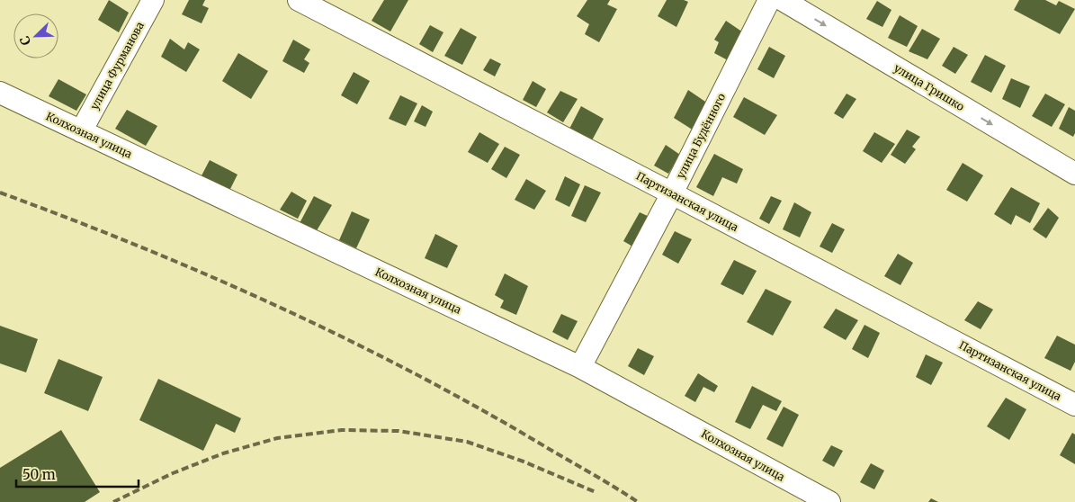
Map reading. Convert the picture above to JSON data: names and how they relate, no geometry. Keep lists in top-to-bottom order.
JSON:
{
  "streets": {
    "street": [
      "улица Фурманова",
      "улица Гришко",
      "Колхозная улица",
      "улица Будённого",
      "Партизанская улица"
    ]
  },
  "crossings": [
    ["улица Фурманова", "Колхозная улица"],
    ["Колхозная улица", "улица Будённого"],
    ["улица Будённого", "Партизанская улица"]
  ],
  "one_way": ["улица Гришко"],
  "scale_bar": "50 m",
  "north": "bottom left"
}
